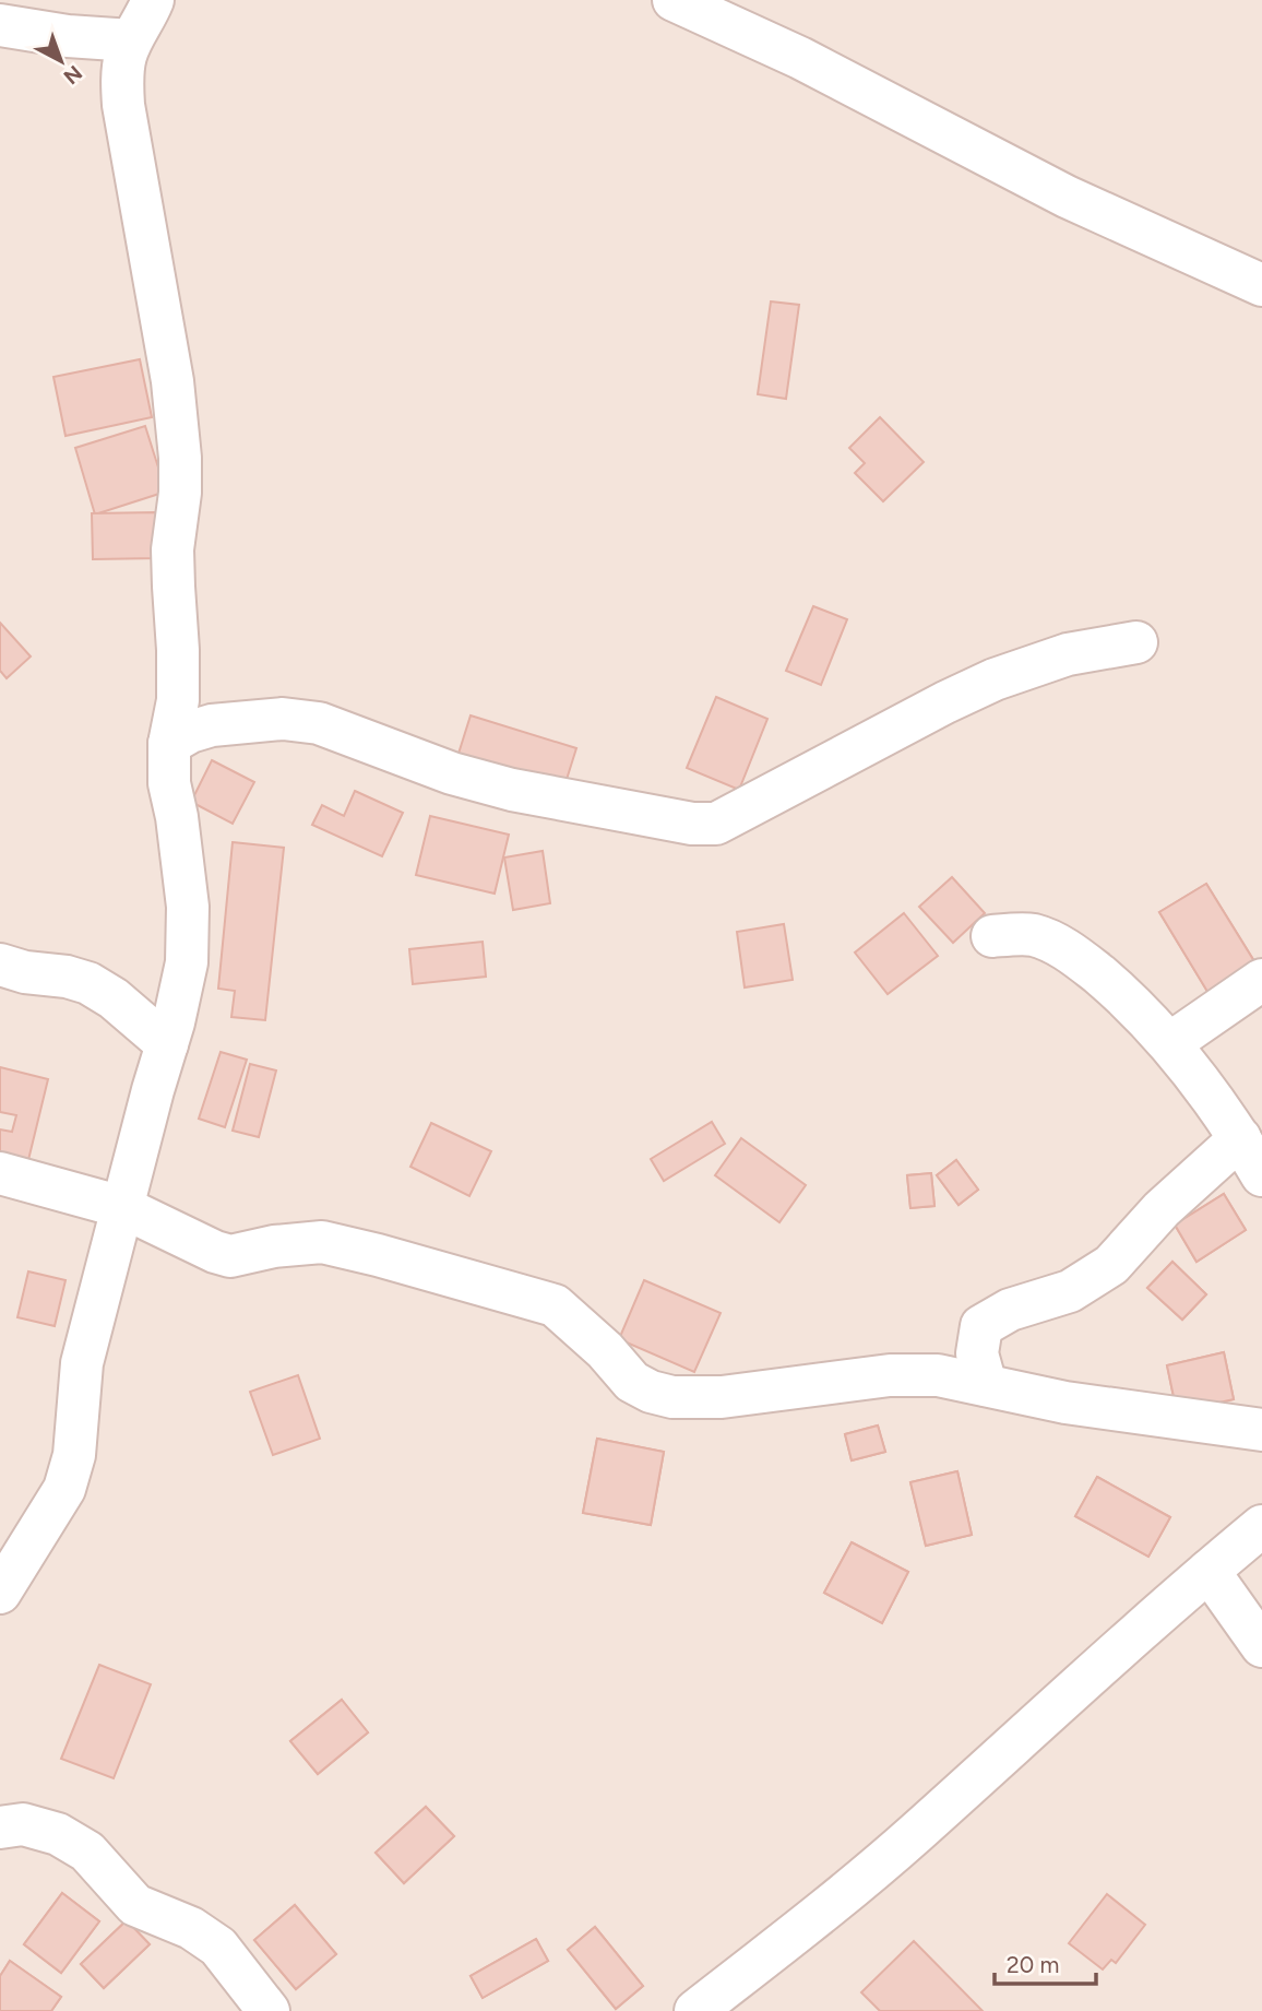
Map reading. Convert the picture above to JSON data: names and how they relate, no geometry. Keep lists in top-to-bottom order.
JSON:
{
  "scale_bar": "20 m",
  "north": "bottom right"
}
